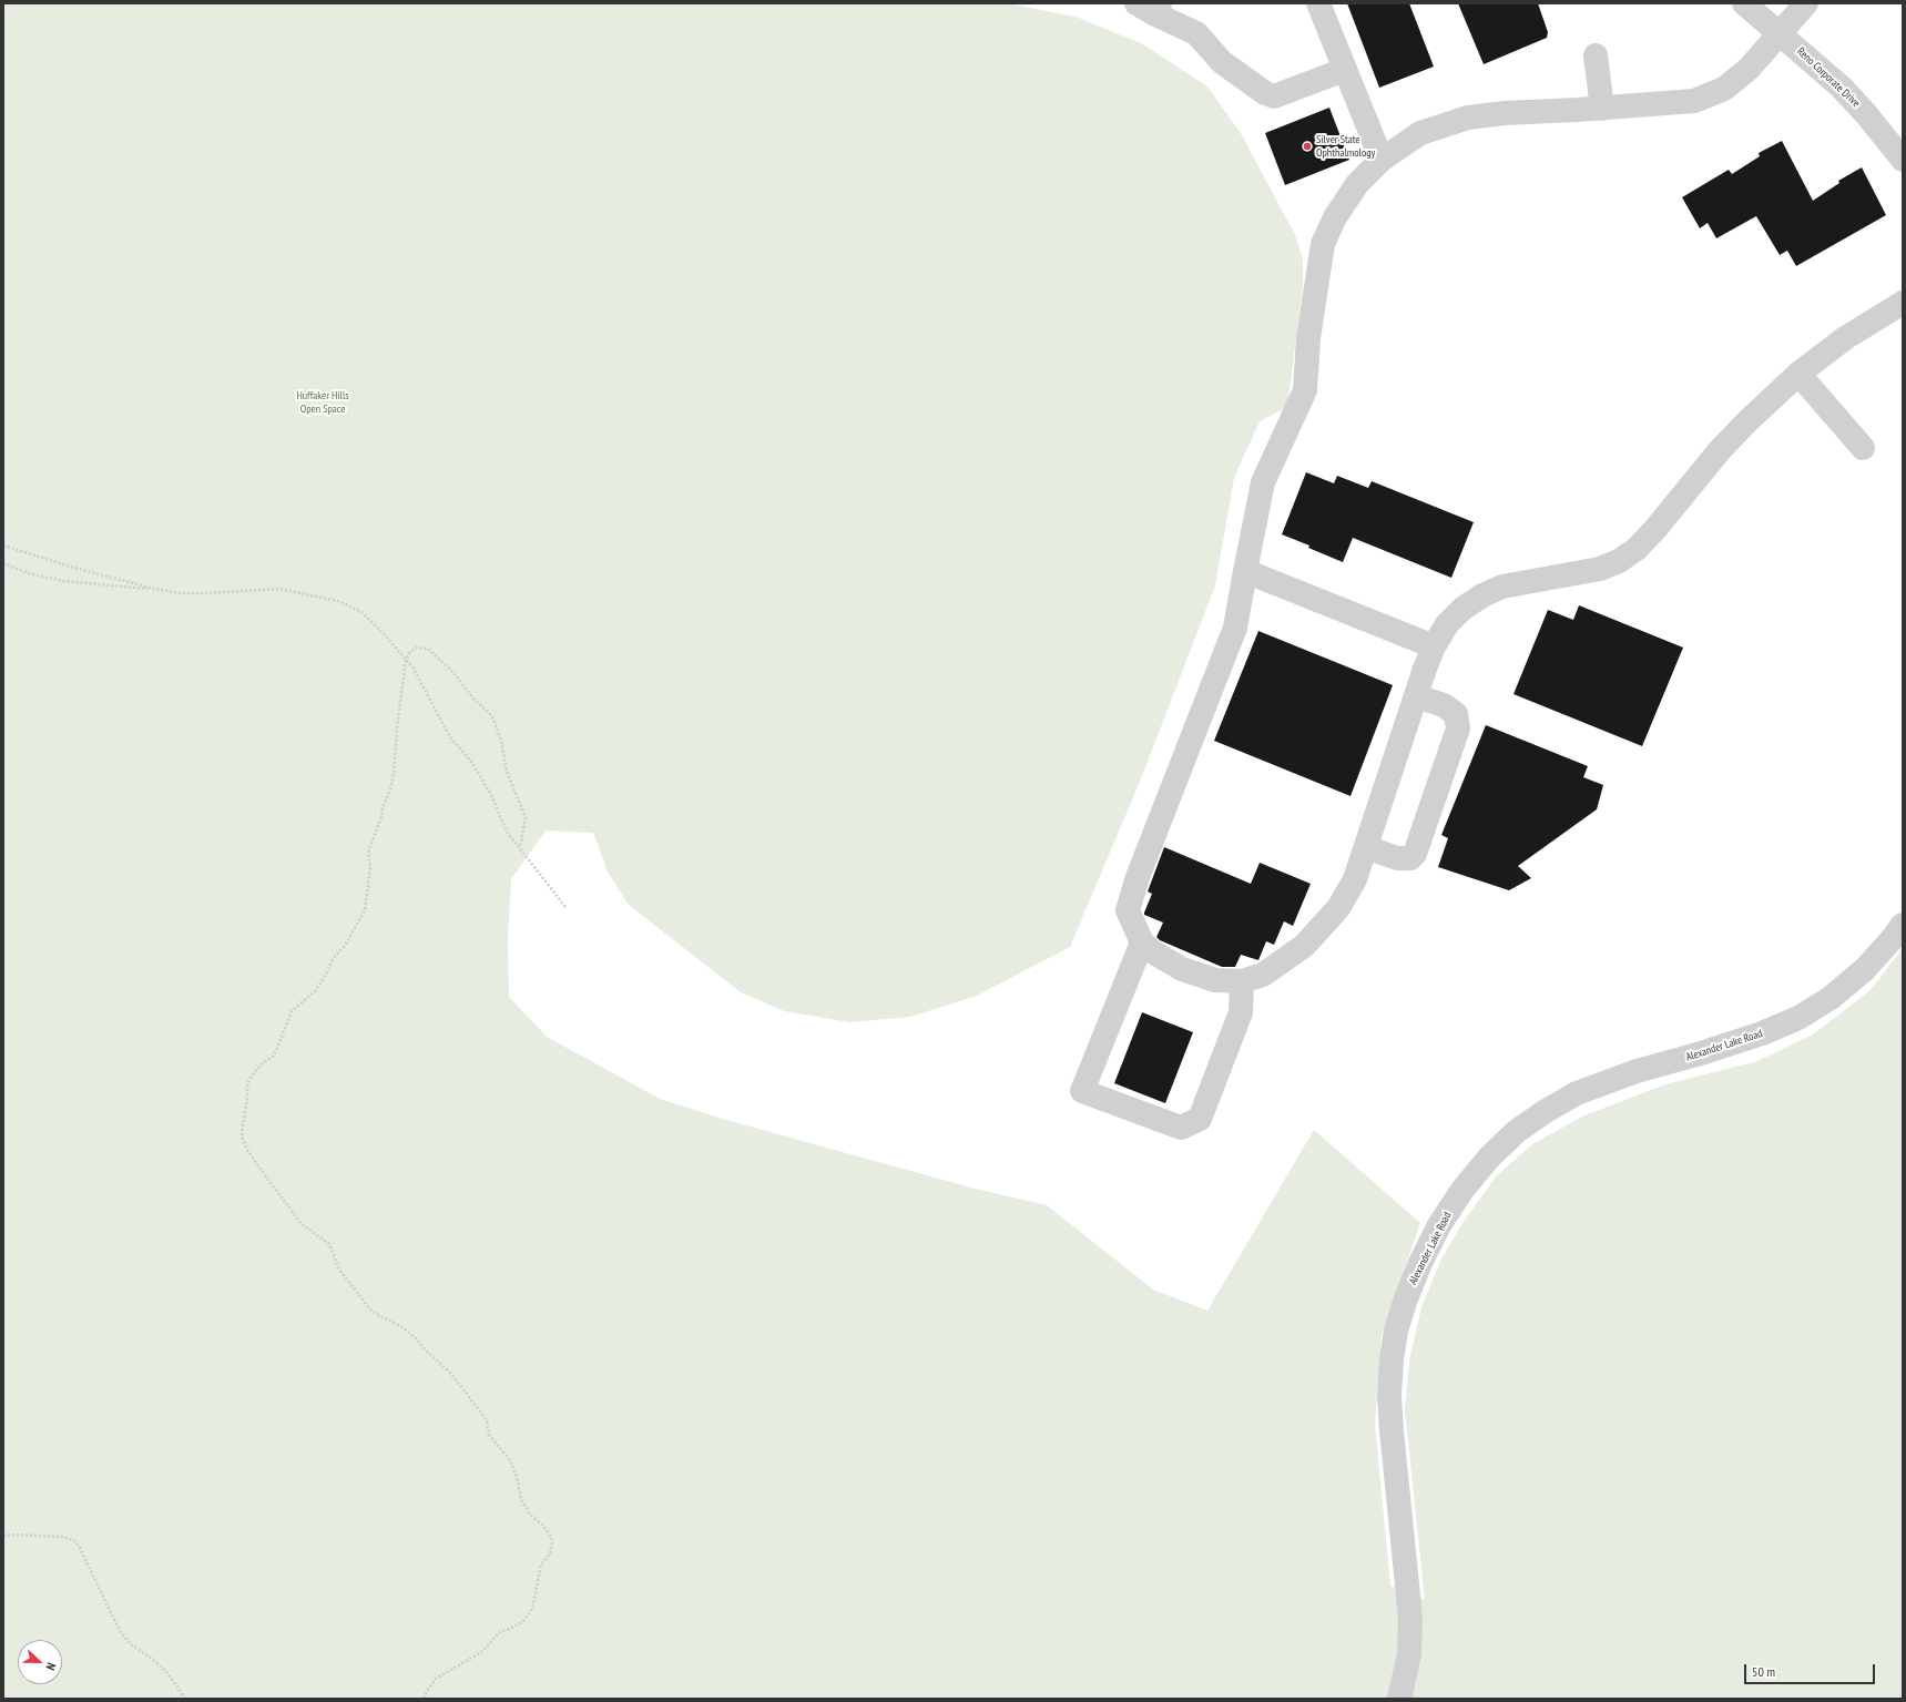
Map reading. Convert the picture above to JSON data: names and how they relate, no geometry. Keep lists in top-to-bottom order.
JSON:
{
  "streets": {
    "street": ["Reno Corporate Drive", "Alexander Lake Road"]
  },
  "parks": ["Huffaker Hills Open Space"],
  "places": ["Silver State Ophthalmology"],
  "scale_bar": "50 m",
  "north": "right"
}
